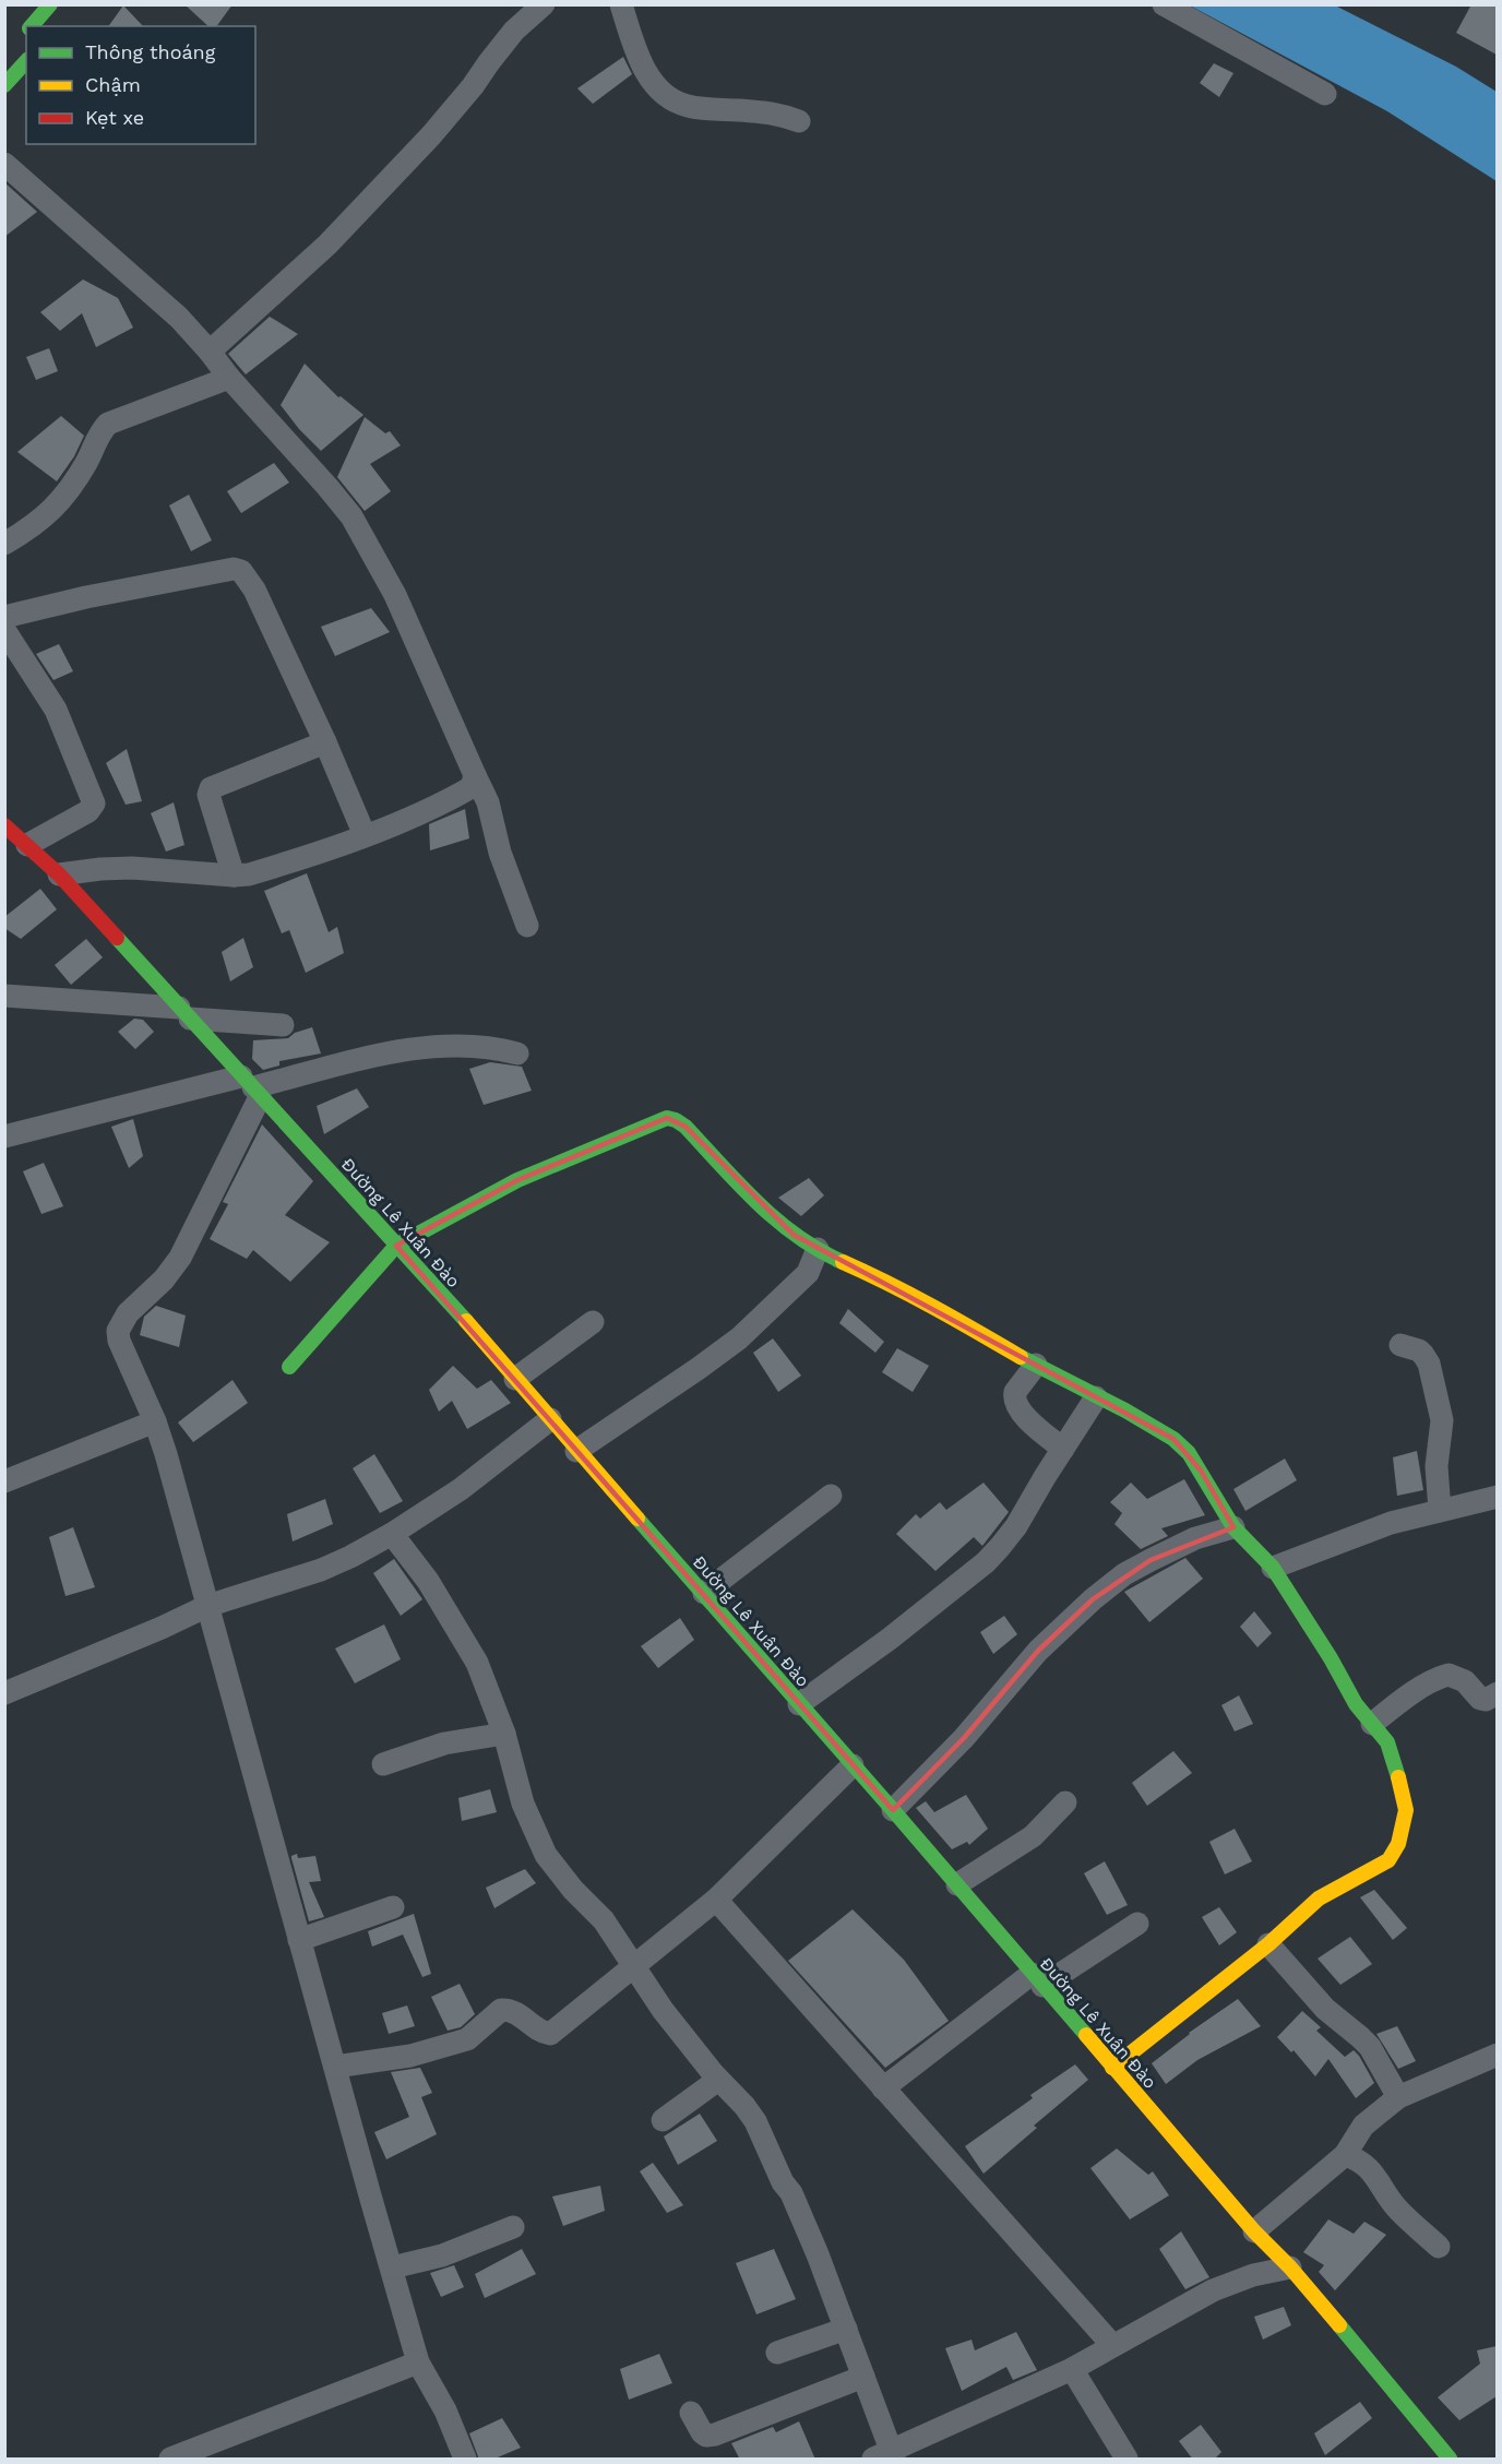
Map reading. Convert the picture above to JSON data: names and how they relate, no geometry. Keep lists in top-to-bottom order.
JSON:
{
  "streets": {
    "main road": ["Đường Lê Xuân Đào"]
  },
  "legend": ["Thông thoáng", "Chậm", "Kẹt xe"]
}
